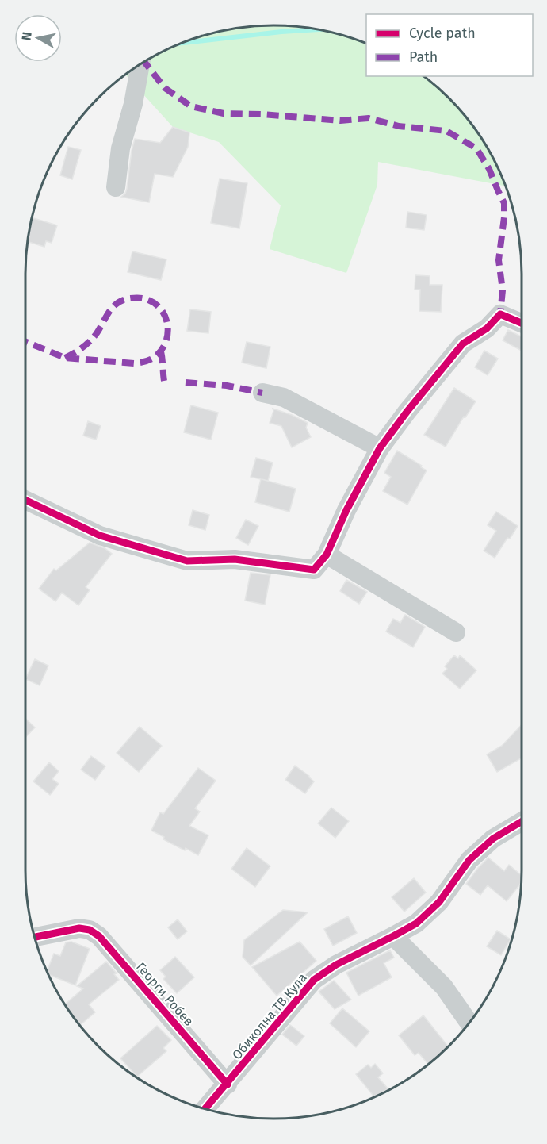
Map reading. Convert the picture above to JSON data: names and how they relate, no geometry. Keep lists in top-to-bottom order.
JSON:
{
  "streets": {
    "street": ["Георги Робев", "Обиколна ТВ Кула"]
  },
  "crossings": [
    ["Георги Робев", "Обиколна ТВ Кула"]
  ],
  "legend": ["Cycle path", "Path"],
  "north": "left"
}
